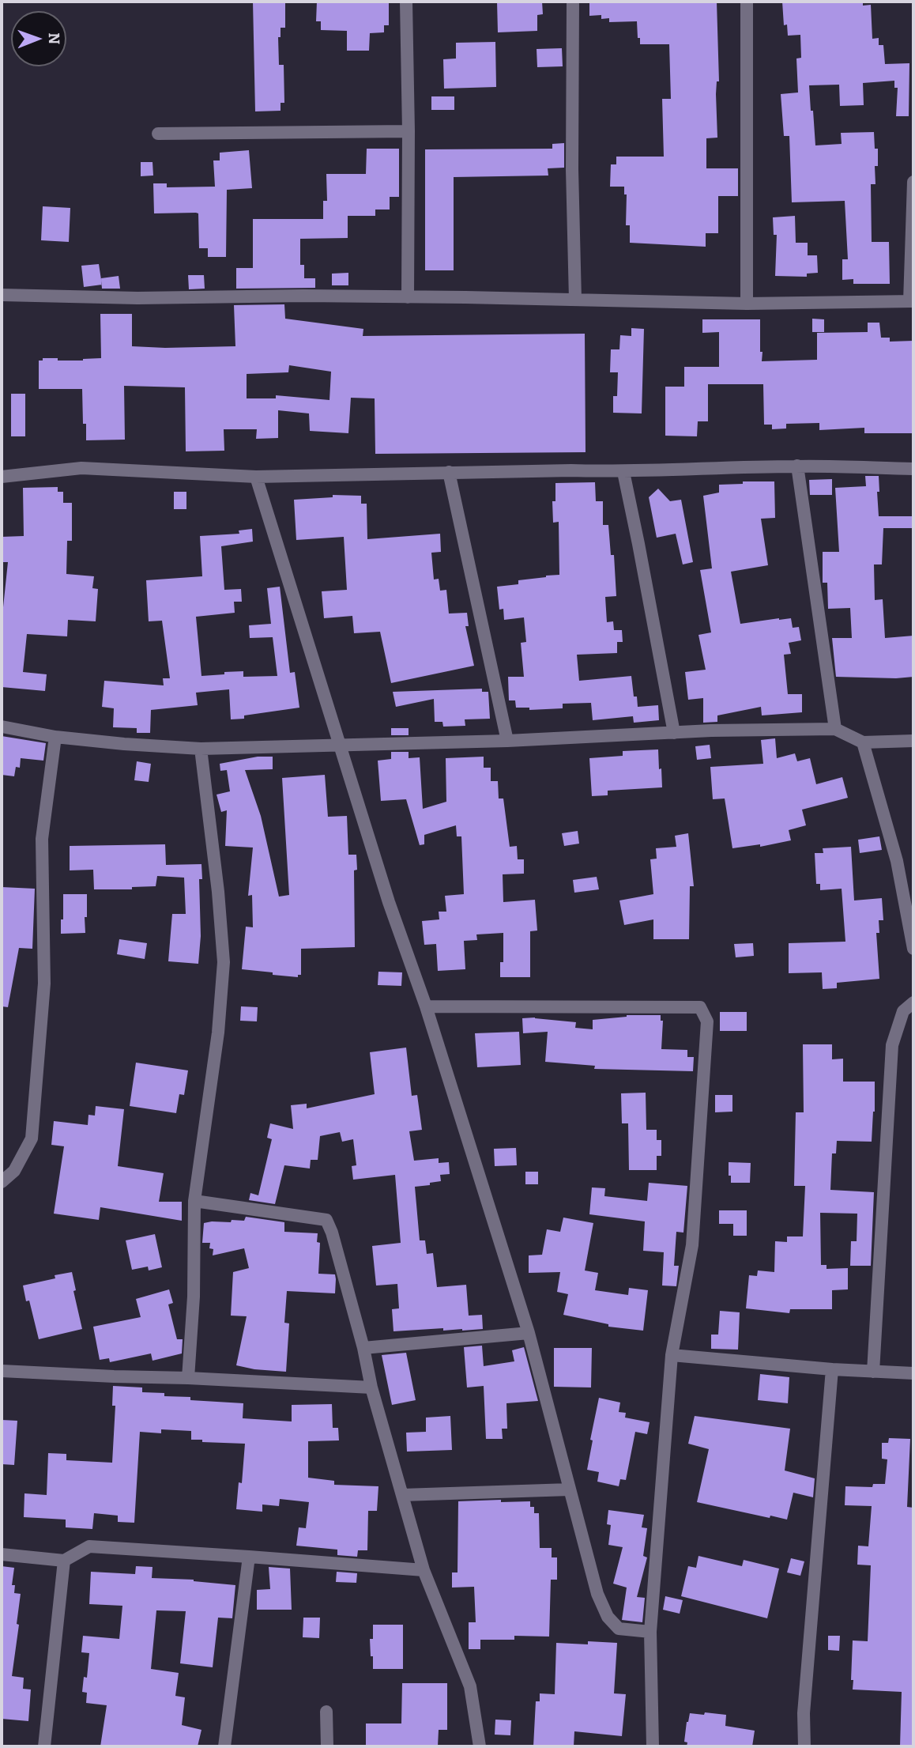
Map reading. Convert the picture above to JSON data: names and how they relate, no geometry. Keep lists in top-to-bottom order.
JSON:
{
  "north": "right"
}
